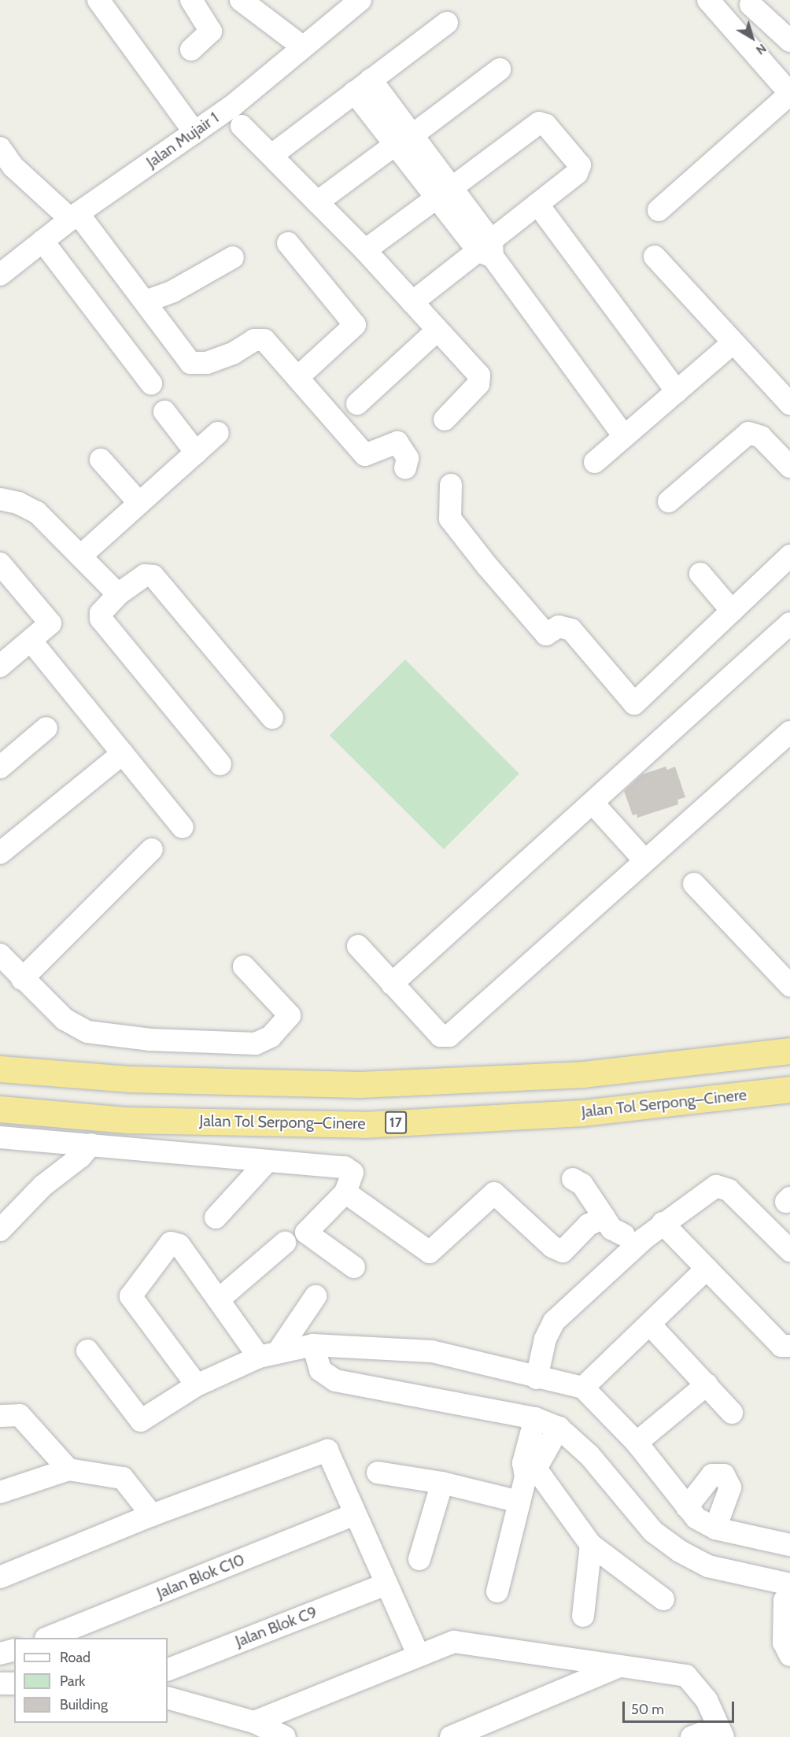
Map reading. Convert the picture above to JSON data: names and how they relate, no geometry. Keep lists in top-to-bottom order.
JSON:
{
  "streets": {
    "highway": ["Jalan Tol Serpong–Cinere", "17"],
    "street": ["Jalan Mujair 1", "Jalan Blok C10", "Jalan Blok C9"]
  },
  "legend": ["Road", "Park", "Building"],
  "scale_bar": "50 m",
  "north": "bottom right"
}
